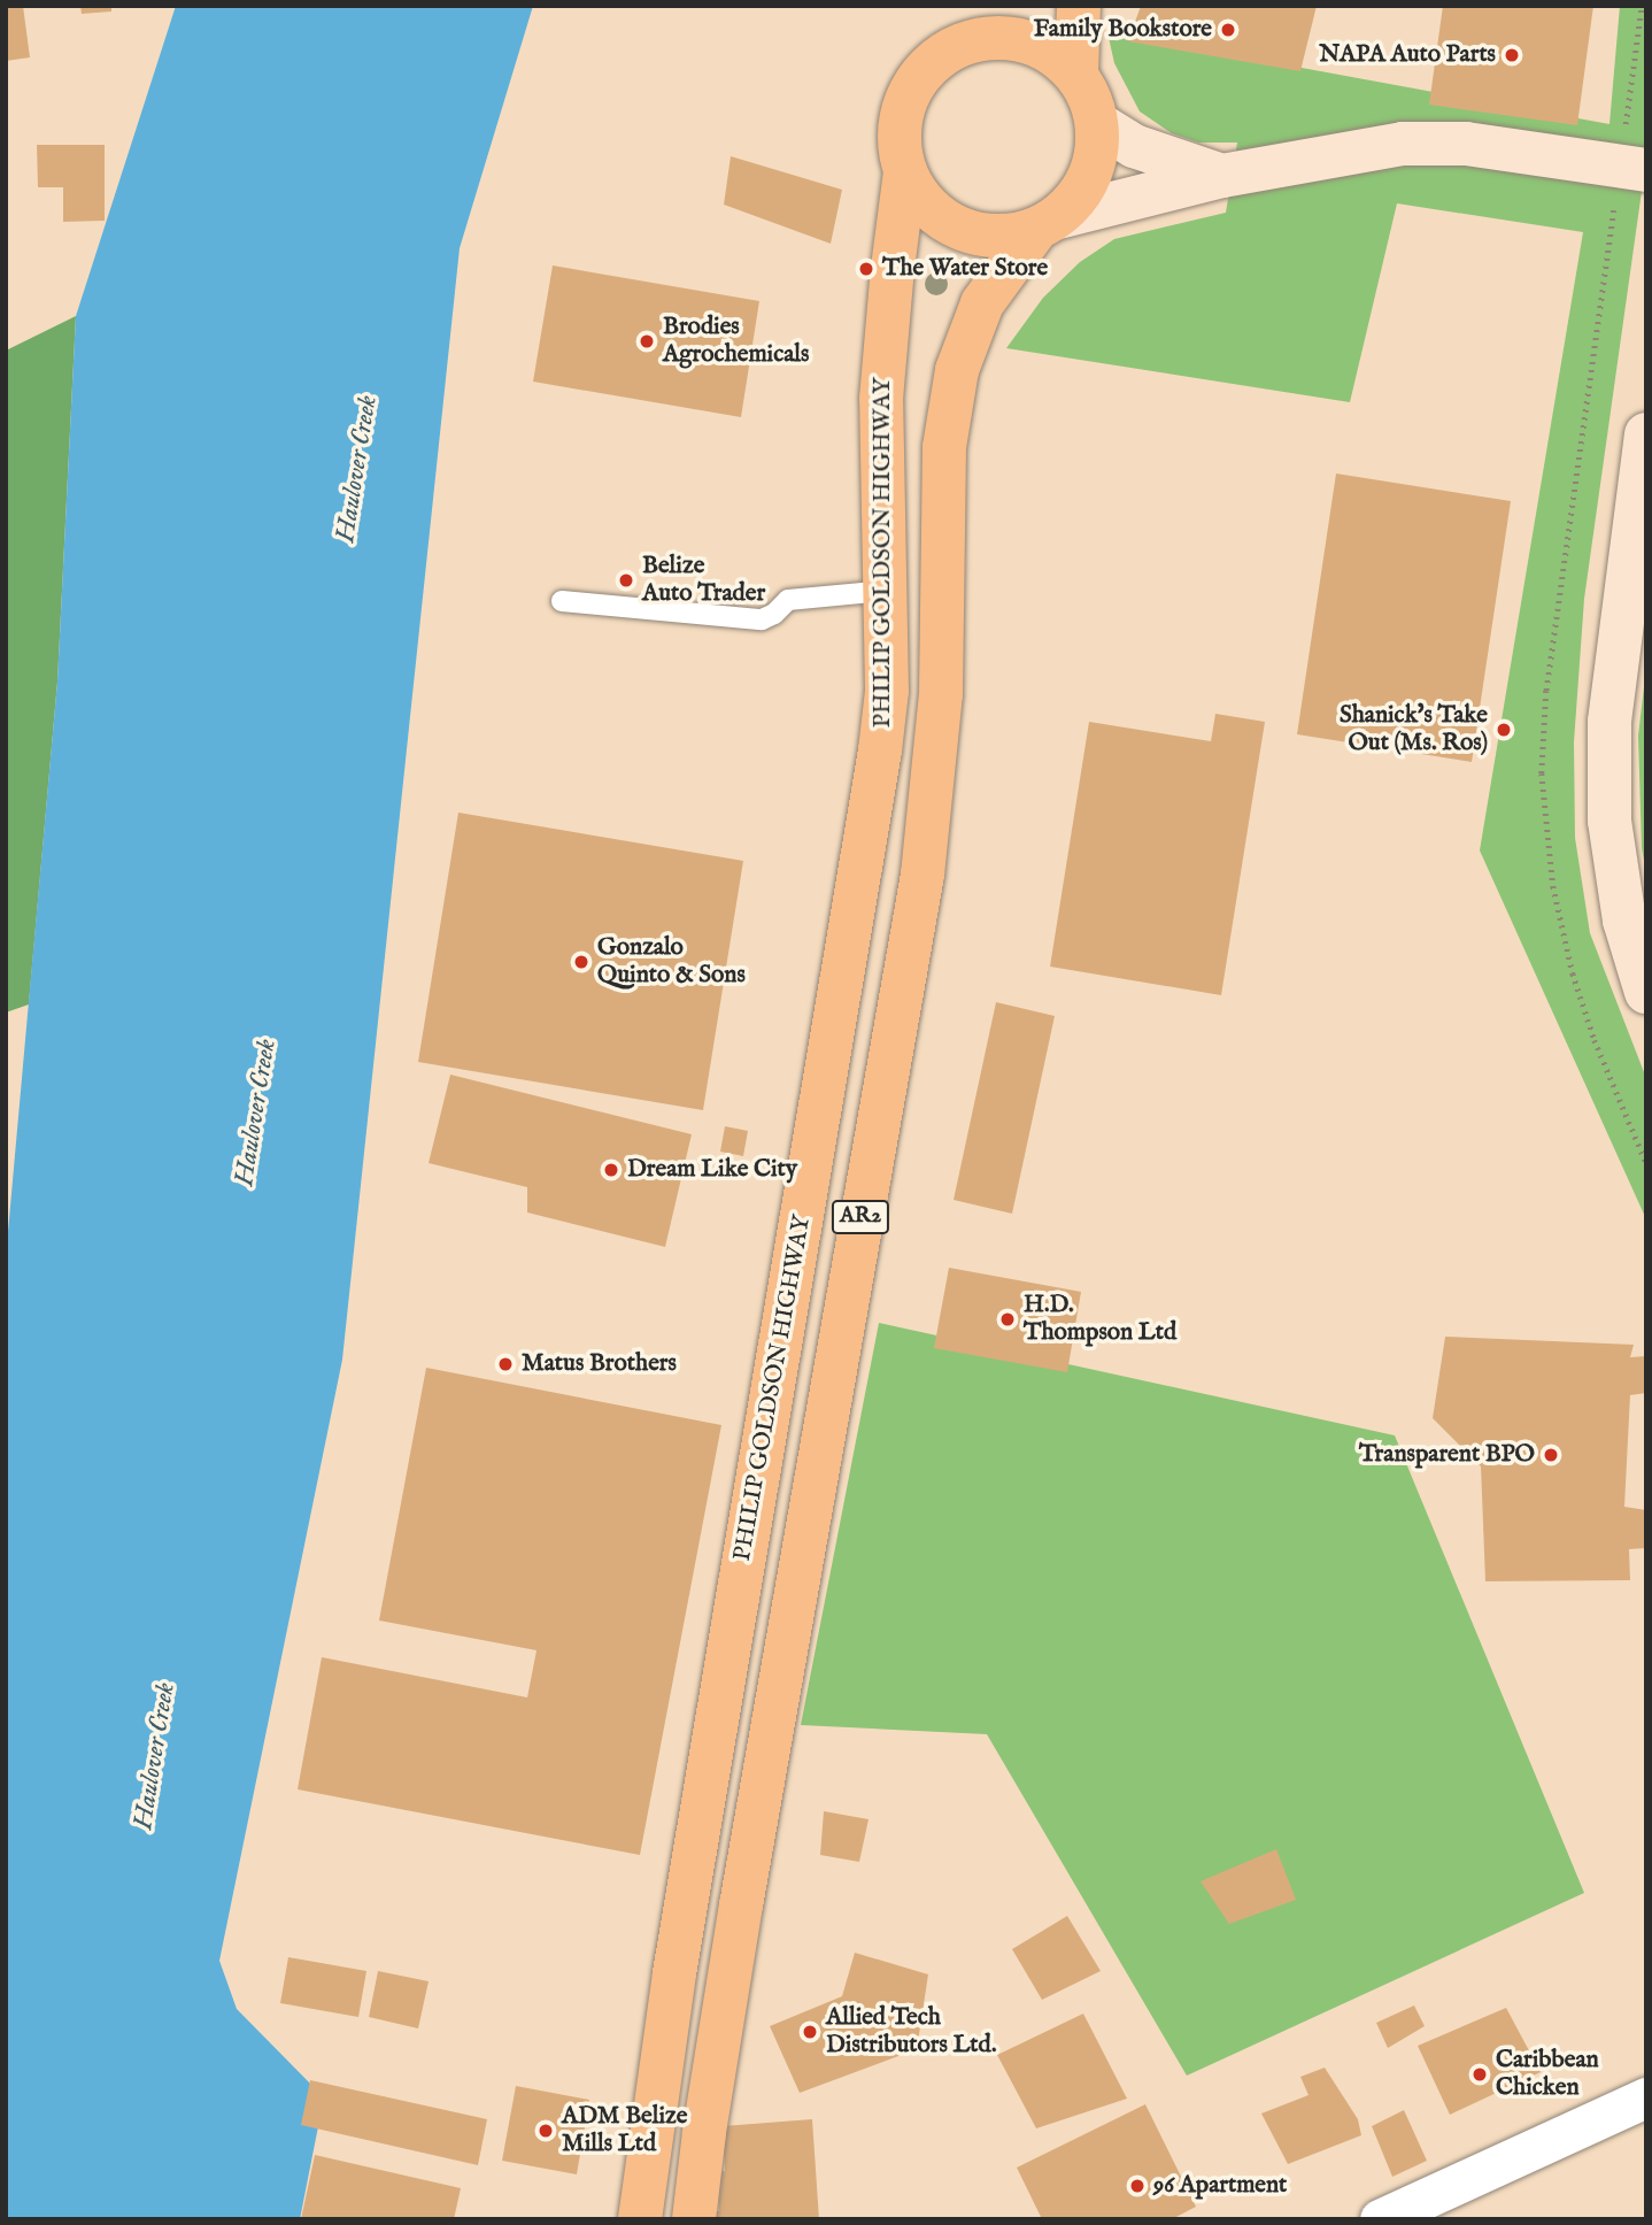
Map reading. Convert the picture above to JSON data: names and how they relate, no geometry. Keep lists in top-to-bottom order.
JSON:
{
  "streets": {
    "main road": ["PHILIP GOLDSON HIGHWAY", "AR2"]
  },
  "crossings": [
    ["PHILIP GOLDSON HIGHWAY", "AR2"]
  ],
  "water": ["Haulover Creek"],
  "places": [
    "Family Bookstore",
    "NAPA Auto Parts",
    "The Water Store",
    "Brodies Agrochemicals",
    "Belize Auto Trader",
    "Shanick's Take Out (Ms. Ros)",
    "Gonzalo Quinto & Sons",
    "Dream Like City",
    "H.D. Thompson Ltd",
    "Matus Brothers",
    "Transparent BPO",
    "Allied Tech Distributors Ltd.",
    "Caribbean Chicken",
    "ADM Belize Mills Ltd",
    "96 Apartment"
  ]
}
